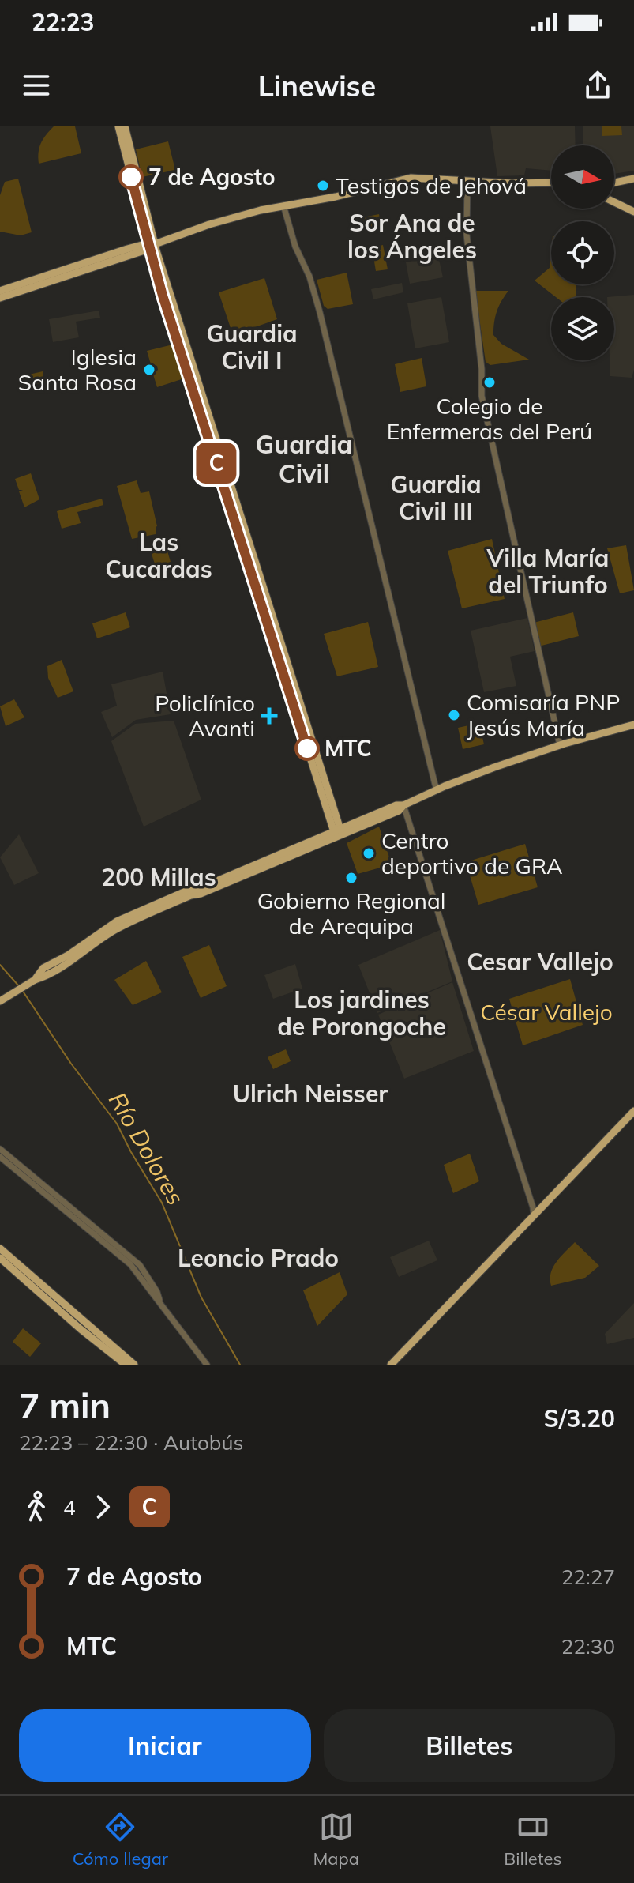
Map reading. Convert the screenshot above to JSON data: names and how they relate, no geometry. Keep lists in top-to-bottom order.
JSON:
{
  "districts": [
    "Sor Ana de los Ángeles",
    "Guardia Civil I",
    "Guardia Civil",
    "Guardia Civil III",
    "Las Cucardas",
    "Villa María del Triunfo",
    "200 Millas",
    "Cesar Vallejo",
    "Los jardines de Porongoche",
    "Ulrich Neisser",
    "Leoncio Prado"
  ],
  "water": ["Río Dolores"],
  "parks": ["César Vallejo"],
  "places": {
    "other": [
      "7 de Agosto",
      "Testigos de Jehová",
      "Iglesia Santa Rosa",
      "Colegio de Enfermeras del Perú",
      "Comisaría PNP Jesús María",
      "MTC",
      "Centro deportivo de GRA",
      "Gobierno Regional de Arequipa"
    ],
    "health": ["Policlínico Avanti"]
  },
  "lines": ["bus line C"],
  "north": "right",
  "page": {
    "status": "22:23",
    "header": "Linewise",
    "on_map": "C",
    "heading": ["7 min", "22:23 – 22:30 · Autobús", "S/3.20"],
    "legs": ["4", "C"],
    "list": [
      {
        "name": "7 de Agosto",
        "value": "22:27"
      },
      {
        "name": "MTC",
        "value": "22:30"
      }
    ],
    "buttons": ["Iniciar", "Billetes"],
    "tabs": ["Cómo llegar", "Mapa", "Billetes"]
  }
}
